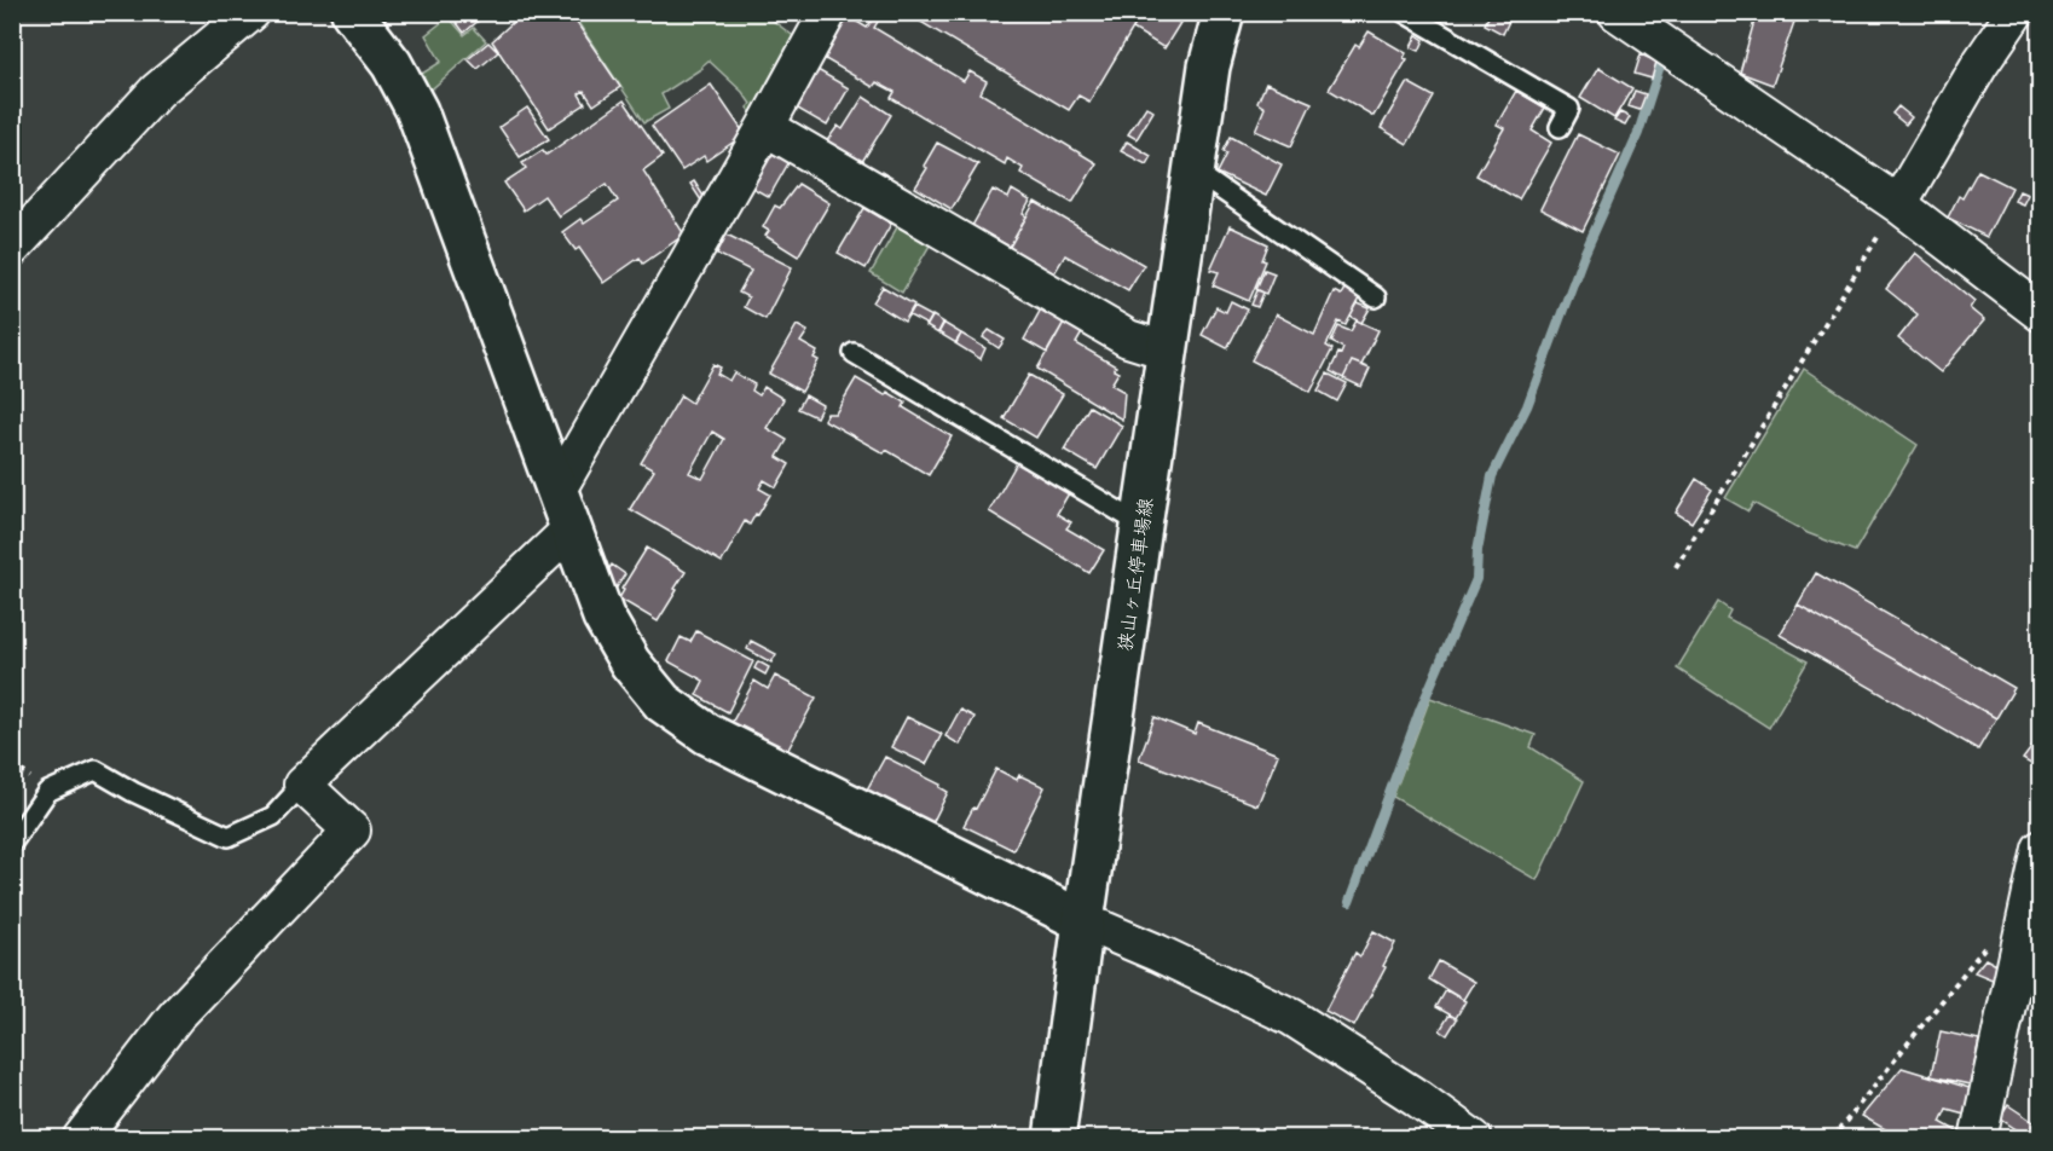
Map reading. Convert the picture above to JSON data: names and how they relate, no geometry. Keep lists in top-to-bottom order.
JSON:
{
  "streets": {
    "street": ["狭山ヶ丘停車場線"]
  }
}
